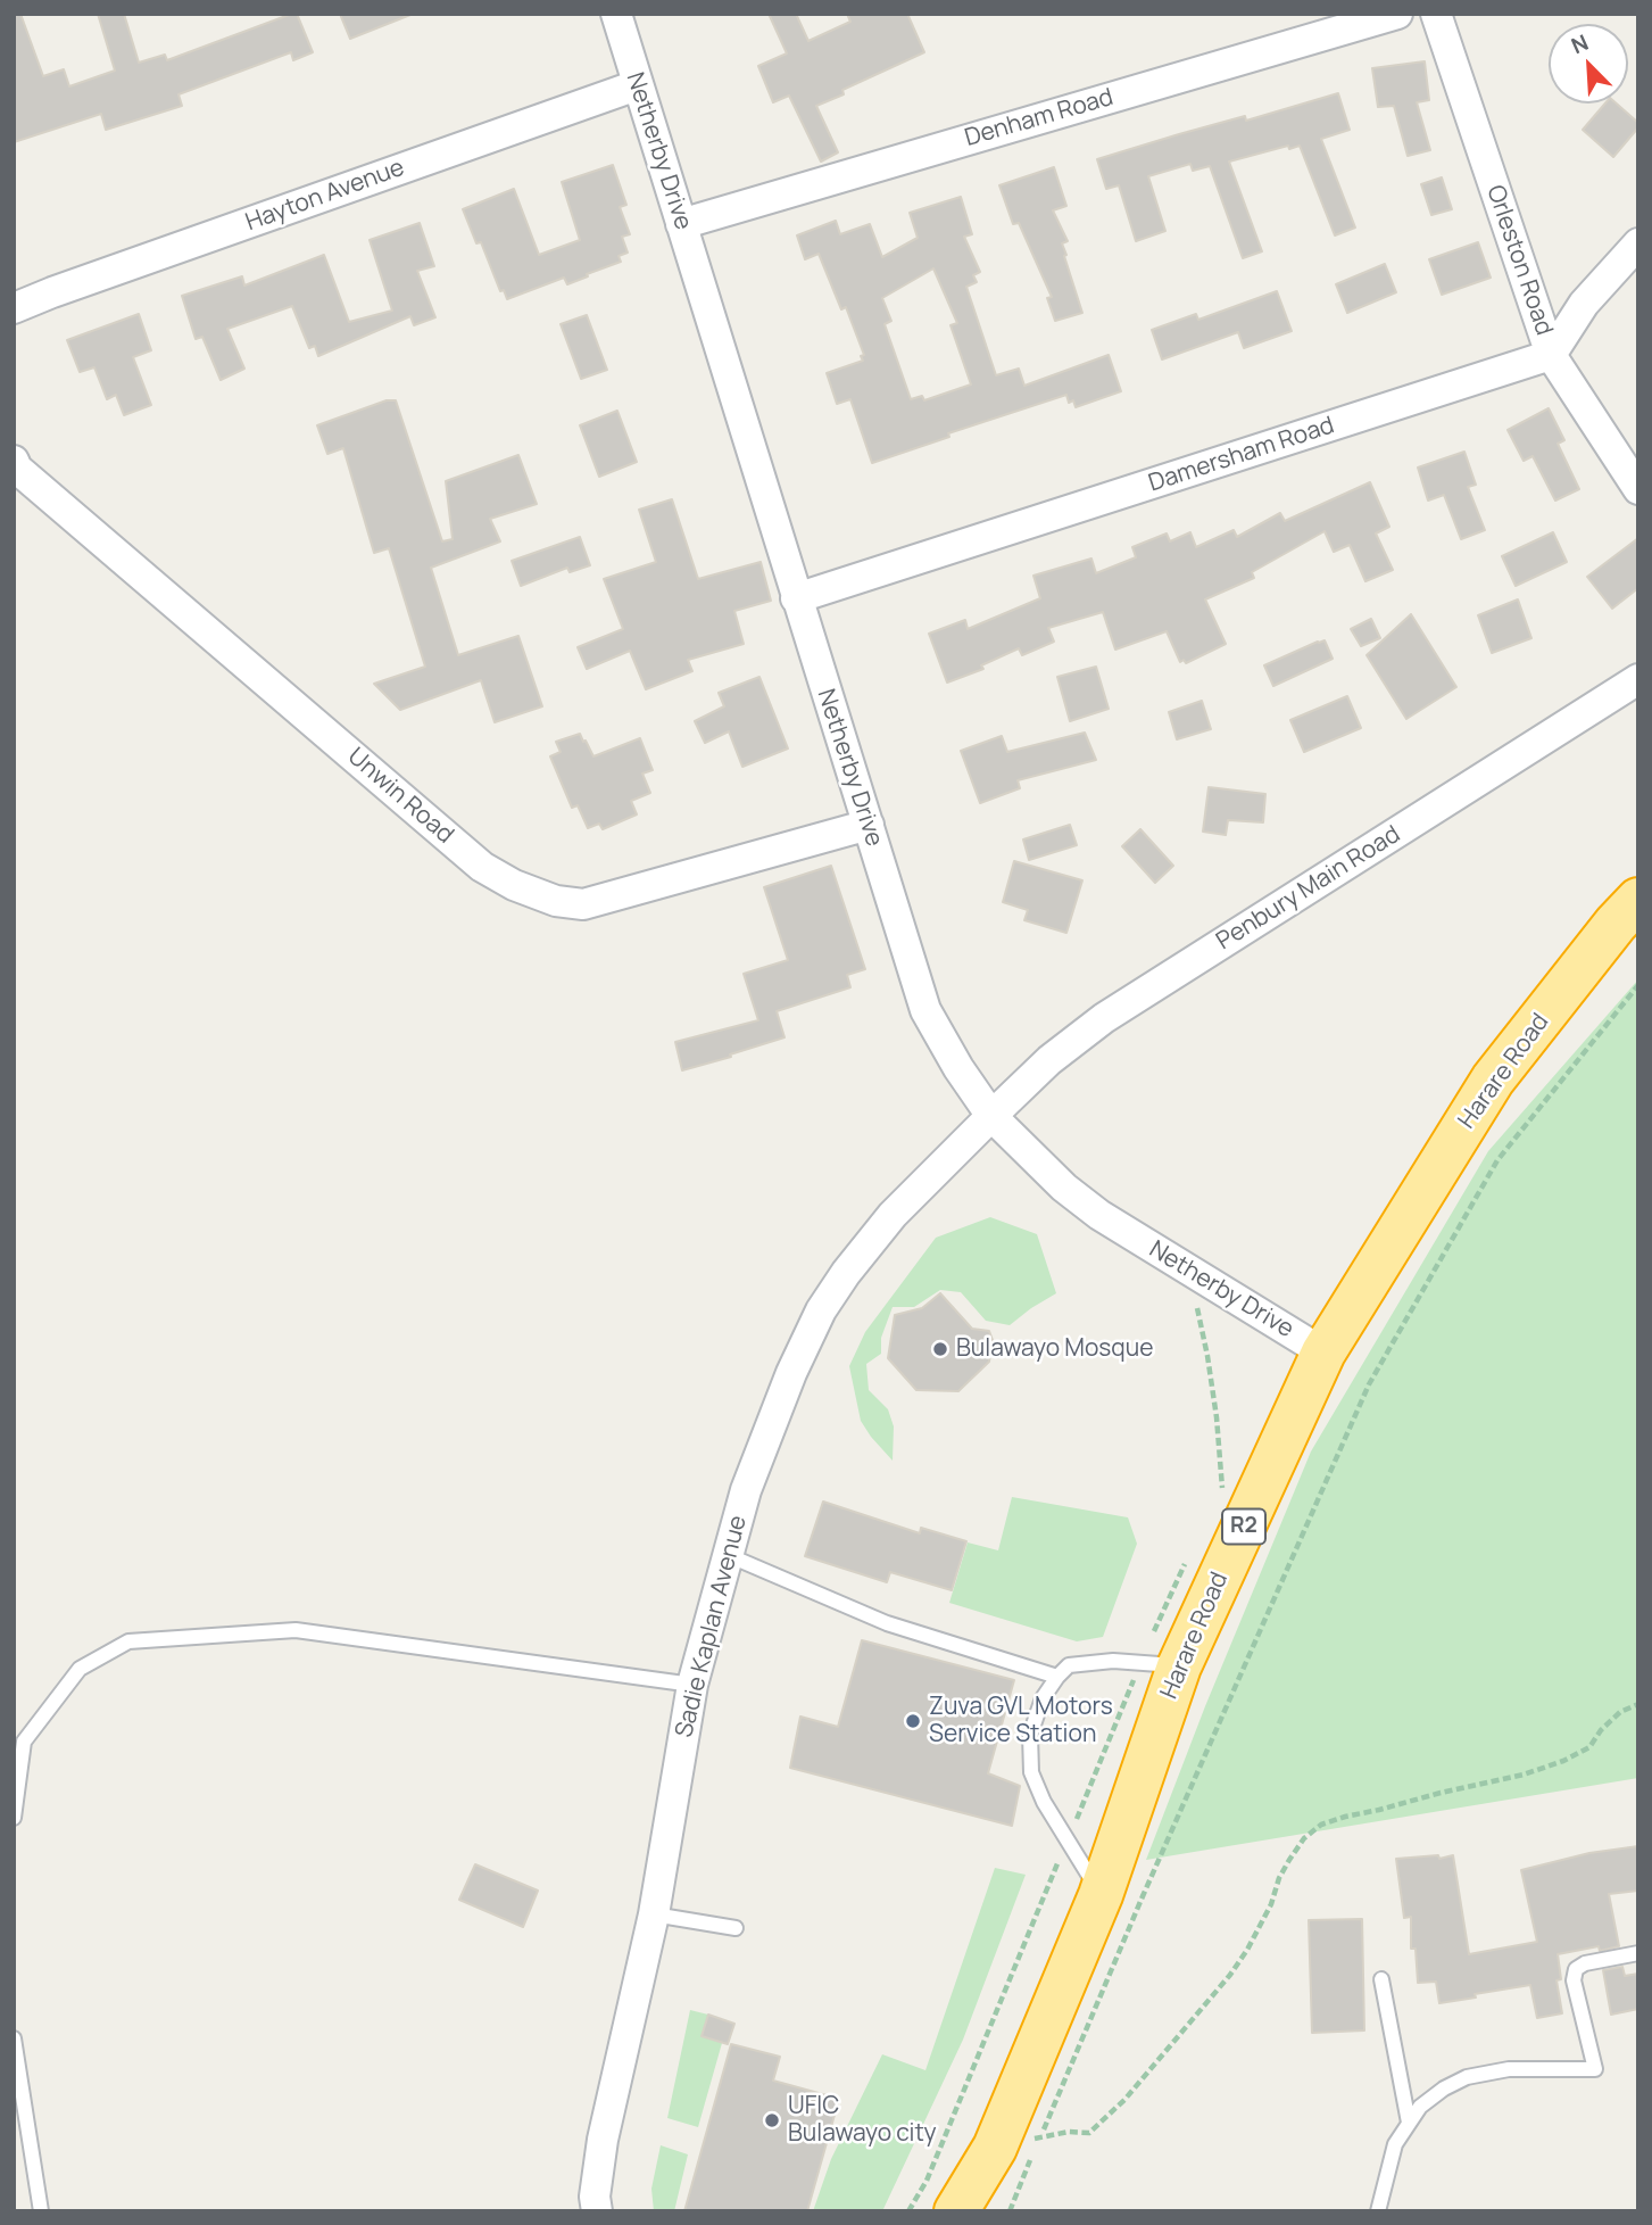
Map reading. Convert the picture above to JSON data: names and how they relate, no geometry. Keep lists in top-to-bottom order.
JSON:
{
  "streets": {
    "highway": ["Harare Road", "R2"],
    "street": [
      "Denham Road",
      "Netherby Drive",
      "Hayton Avenue",
      "Orleston Road",
      "Damersham Road",
      "Unwin Road",
      "Penbury Main Road",
      "Sadie Kaplan Avenue"
    ]
  },
  "crossings": [
    ["Denham Road", "Netherby Drive"],
    ["Netherby Drive", "Hayton Avenue"],
    ["Netherby Drive", "Damersham Road"],
    ["Netherby Drive", "Unwin Road"],
    ["Netherby Drive", "Penbury Main Road"],
    ["Netherby Drive", "Harare Road"],
    ["Netherby Drive", "Sadie Kaplan Avenue"],
    ["Orleston Road", "Damersham Road"],
    ["Penbury Main Road", "Sadie Kaplan Avenue"]
  ],
  "places": ["Bulawayo Mosque", "Zuva GVL Motors Service Station", "UFIC Bulawayo city"],
  "north": "top left"
}
